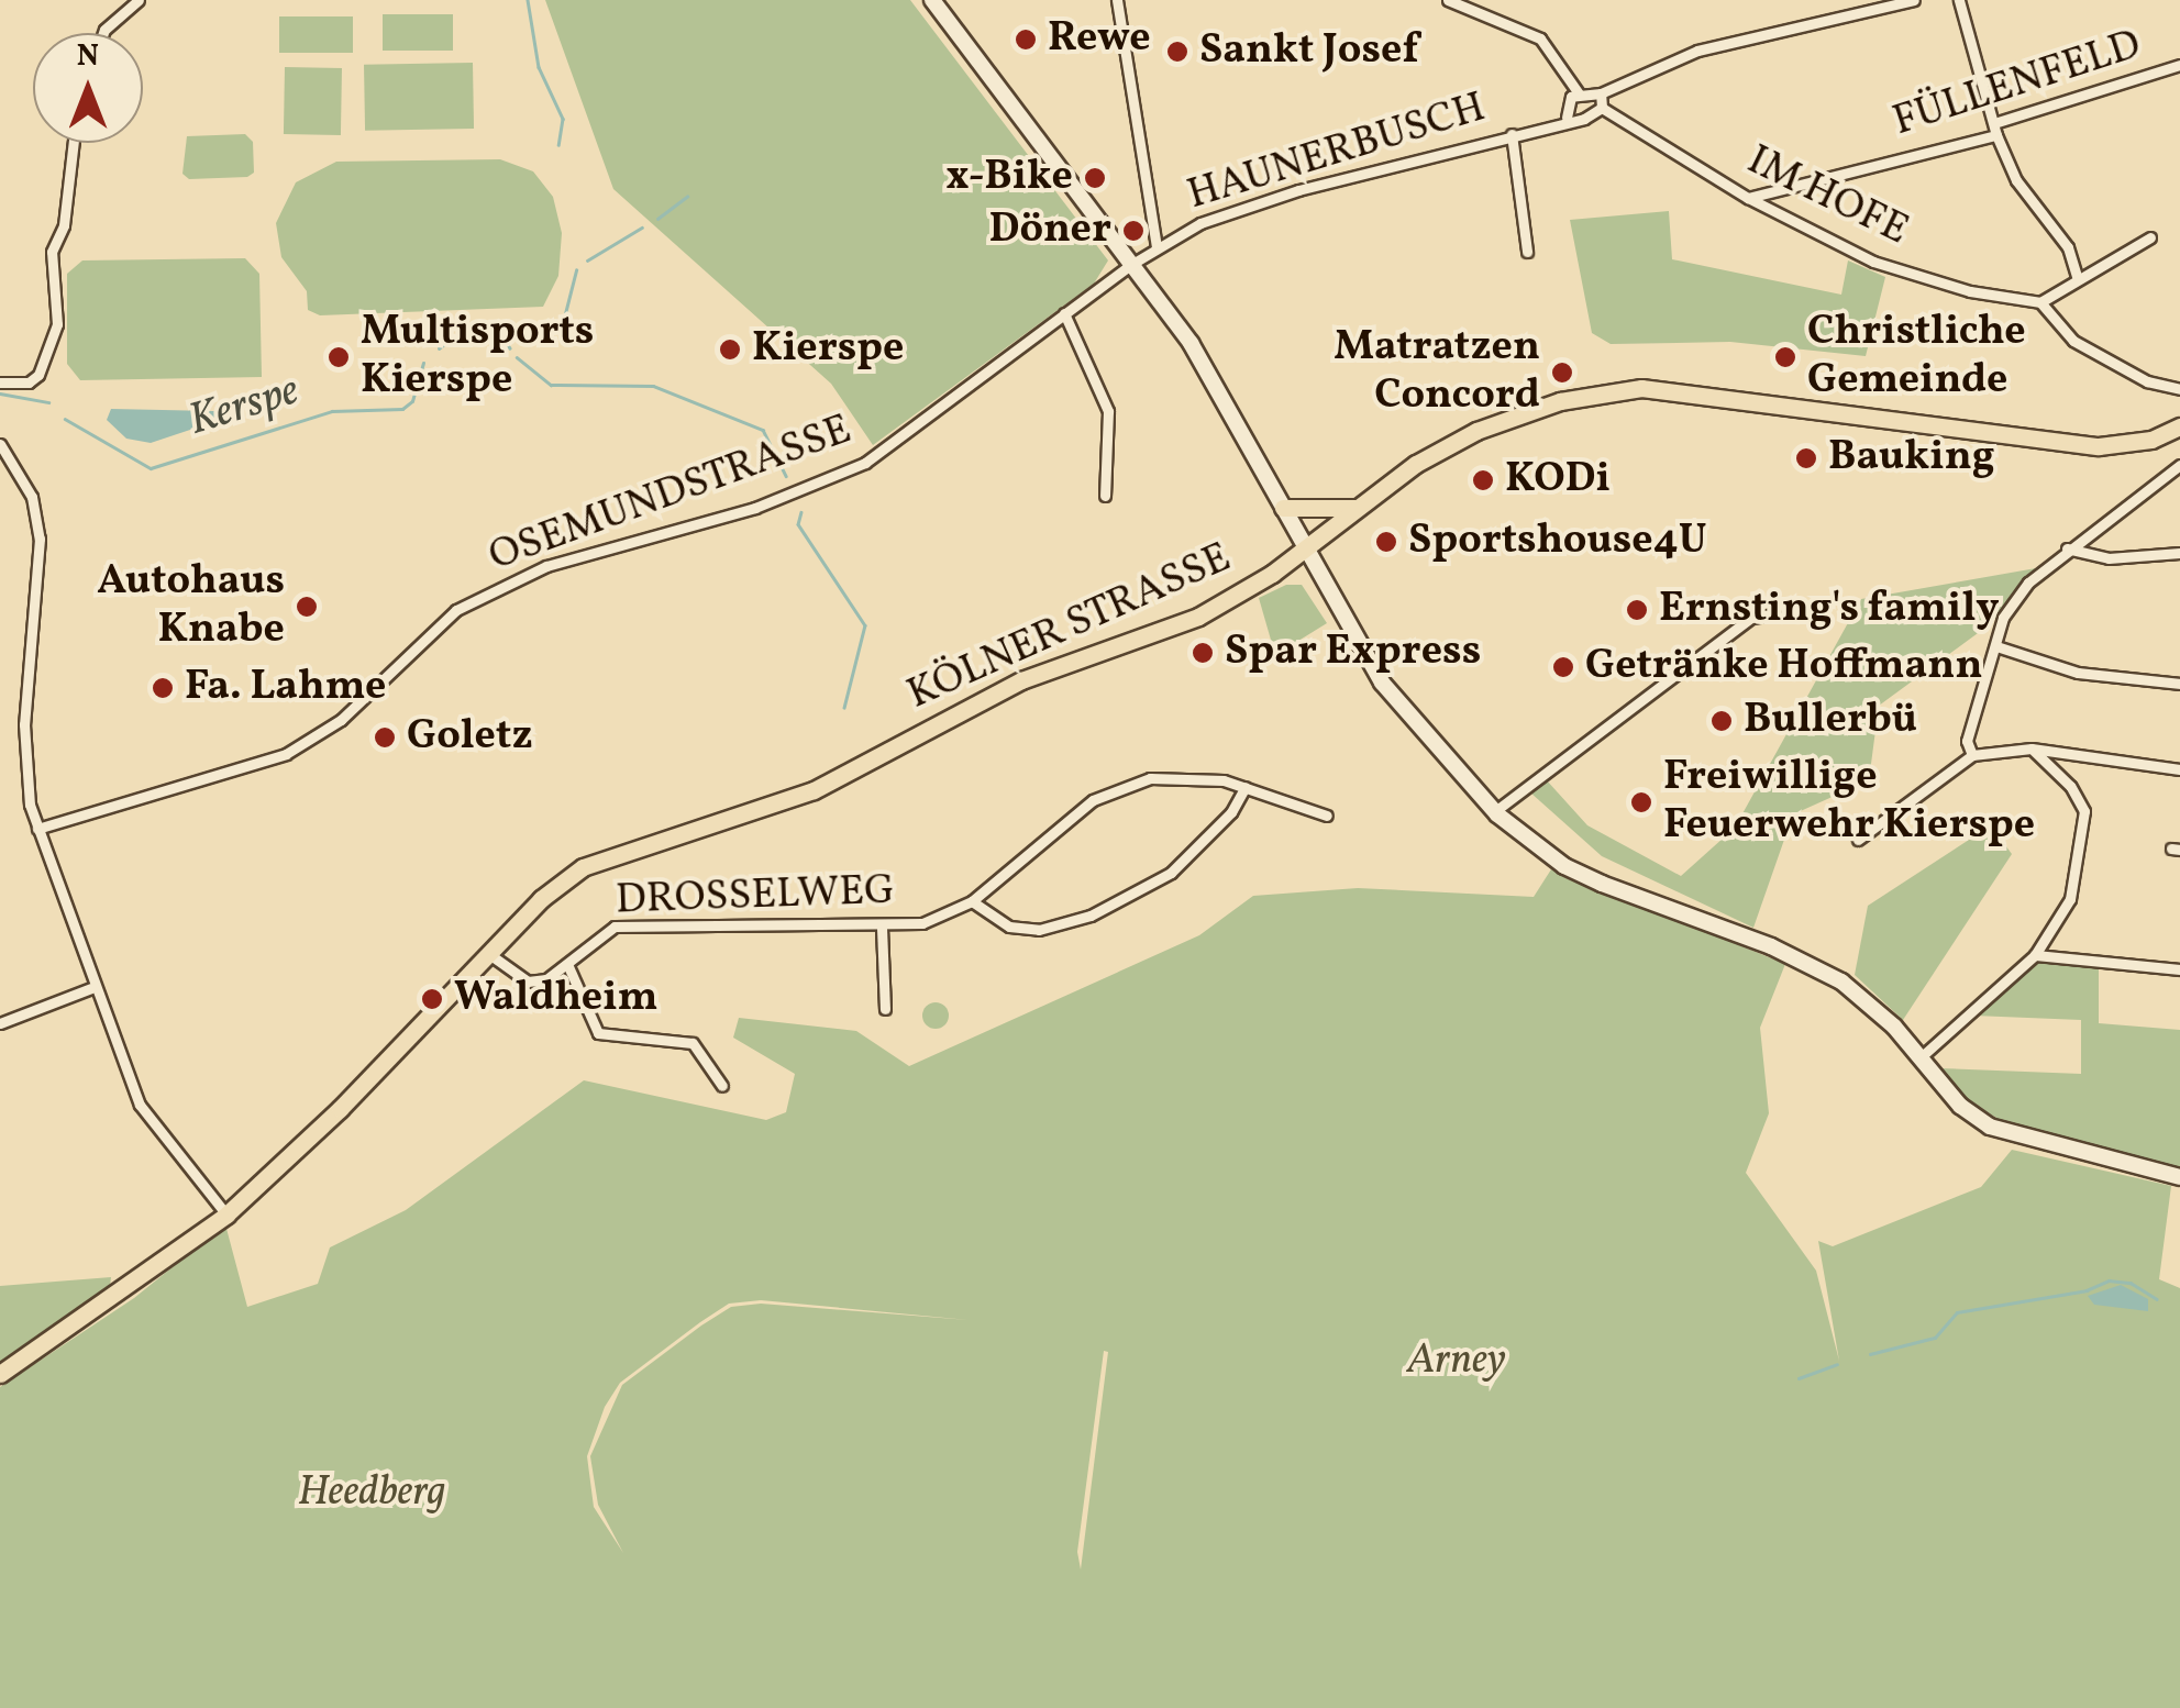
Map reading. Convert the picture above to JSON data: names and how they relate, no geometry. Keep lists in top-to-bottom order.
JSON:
{
  "streets": {
    "main road": ["KÖLNER STRASSE"],
    "street": [
      "FÜLLENFELD",
      "HAUNERBUSCH",
      "IM HOFE",
      "OSEMUNDSTRASSE",
      "DROSSELWEG"
    ]
  },
  "crossings": [
    ["FÜLLENFELD", "IM HOFE"],
    ["HAUNERBUSCH", "IM HOFE"],
    ["HAUNERBUSCH", "OSEMUNDSTRASSE"],
    ["KÖLNER STRASSE", "DROSSELWEG"]
  ],
  "water": ["Kerspe"],
  "parks": ["Arney", "Heedberg"],
  "places": [
    "Rewe",
    "Sankt Josef",
    "x-Bike",
    "Döner",
    "Kierspe",
    "Multisports Kierspe",
    "Christliche Gemeinde",
    "Matratzen Concord",
    "Bauking",
    "KODi",
    "Sportshouse4U",
    "Autohaus Knabe",
    "Ernsting's family",
    "Spar Express",
    "Getränke Hoffmann",
    "Fa. Lahme",
    "Bullerbü",
    "Goletz",
    "Freiwillige Feuerwehr Kierspe",
    "Waldheim"
  ],
  "north": "top"
}
